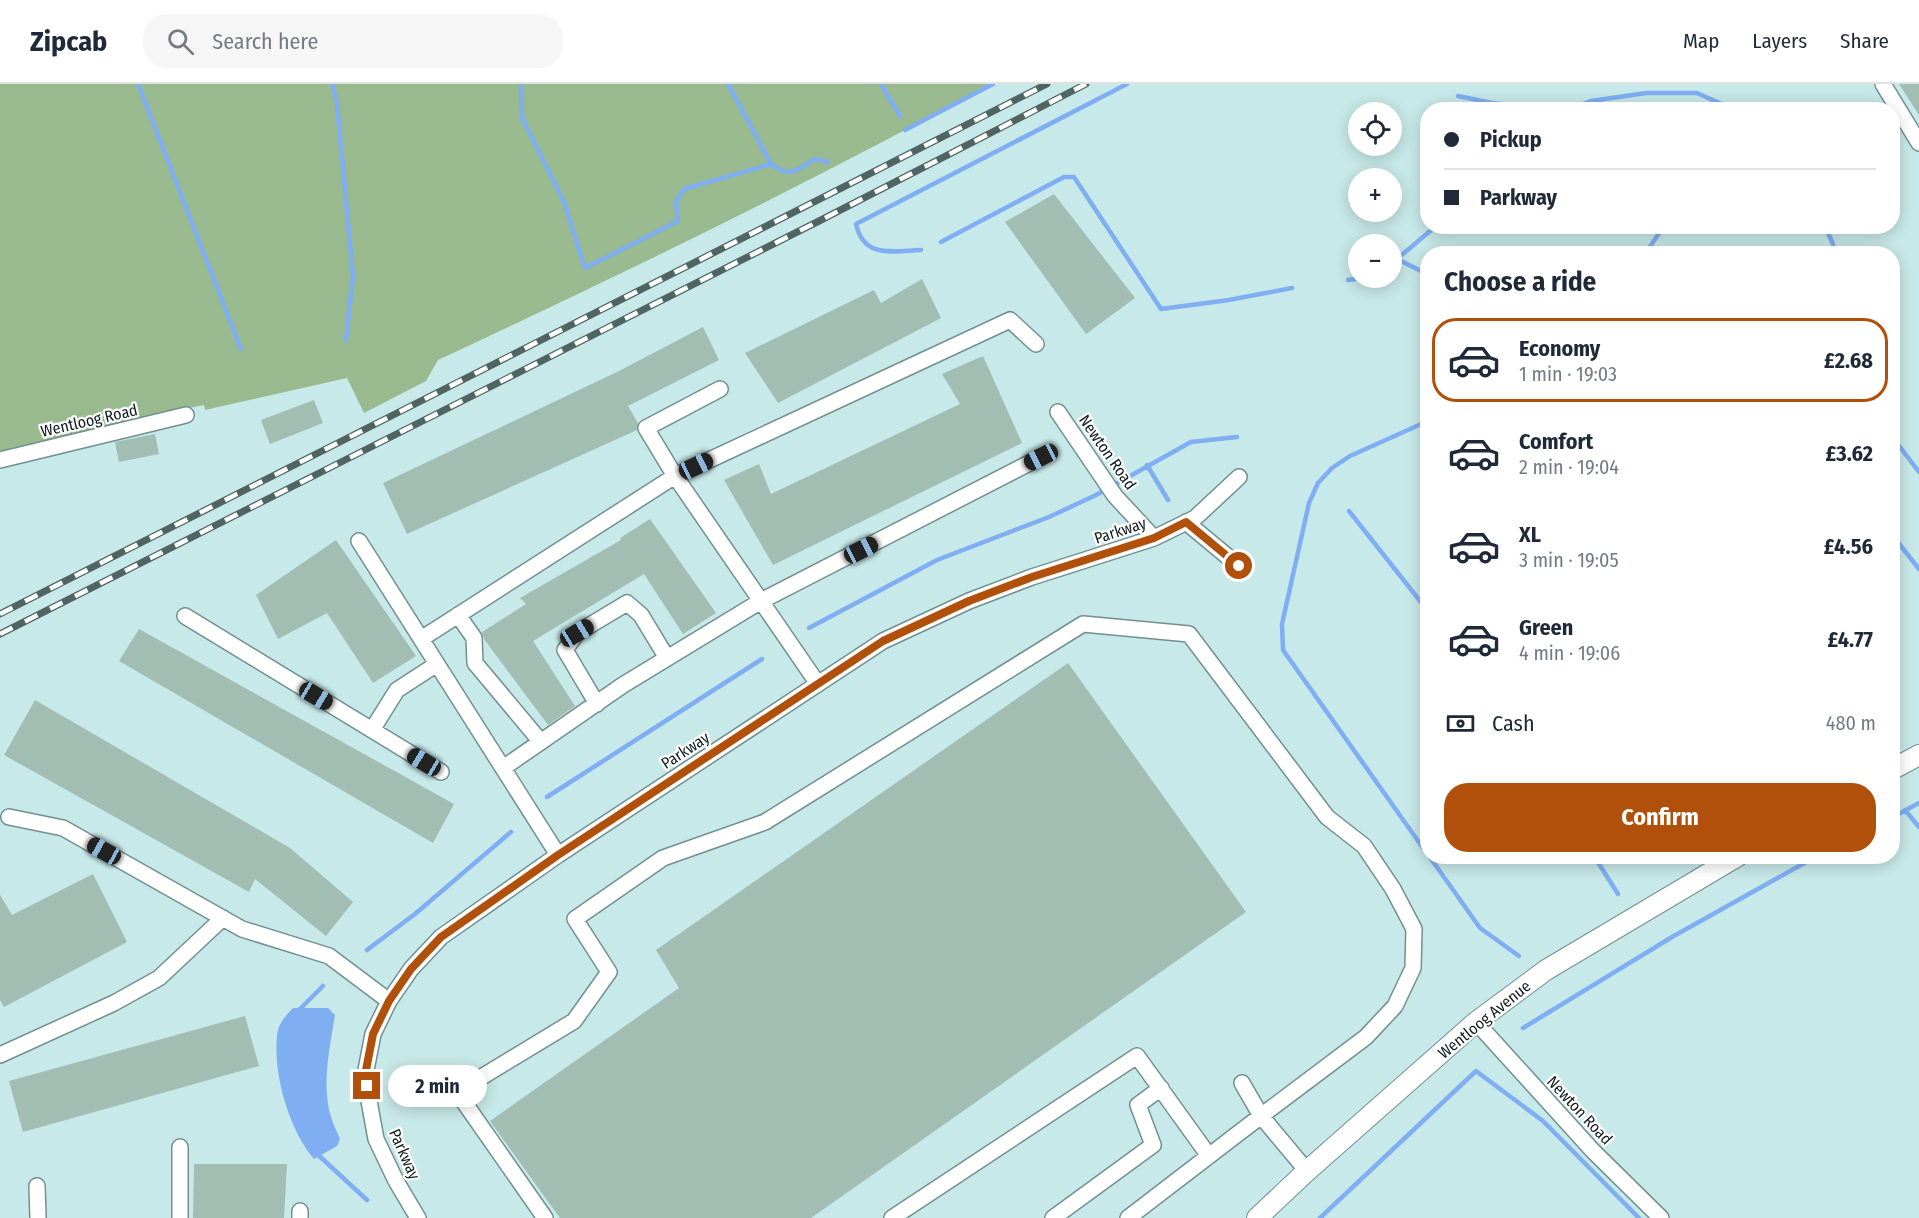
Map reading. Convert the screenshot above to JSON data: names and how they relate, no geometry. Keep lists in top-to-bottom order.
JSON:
{
  "streets": {
    "main road": ["Wentloog Avenue"],
    "street": ["Wentloog Road", "Newton Road", "Parkway"]
  },
  "crossings": [
    ["Newton Road", "Parkway"],
    ["Newton Road", "Wentloog Avenue"]
  ],
  "page": {
    "header": "Zipcab",
    "search": "Search here",
    "nav": ["Map", "Layers", "Share"],
    "map_buttons": ["+", "−"],
    "banner": ["Pickup", "Parkway"],
    "heading": "Choose a ride",
    "list": [
      {
        "name": "Economy",
        "note": "1 min · 19:03",
        "value": "£2.68"
      },
      {
        "name": "Comfort",
        "note": "2 min · 19:04",
        "value": "£3.62"
      },
      {
        "name": "XL",
        "note": "3 min · 19:05",
        "value": "£4.56"
      },
      {
        "name": "Green",
        "note": "4 min · 19:06",
        "value": "£4.77"
      }
    ],
    "pay": ["Cash", "480 m"],
    "buttons": "Confirm",
    "bubble": "2 min"
  }
}
